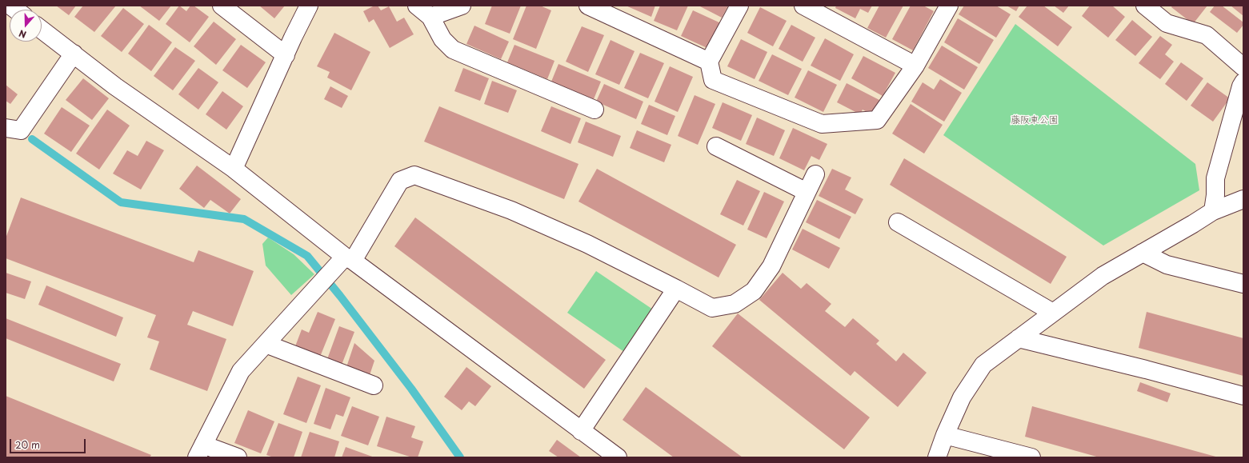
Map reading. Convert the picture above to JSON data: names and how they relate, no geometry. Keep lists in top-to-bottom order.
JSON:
{
  "parks": ["藤阪東公園"],
  "scale_bar": "20 m",
  "north": "bottom"
}
